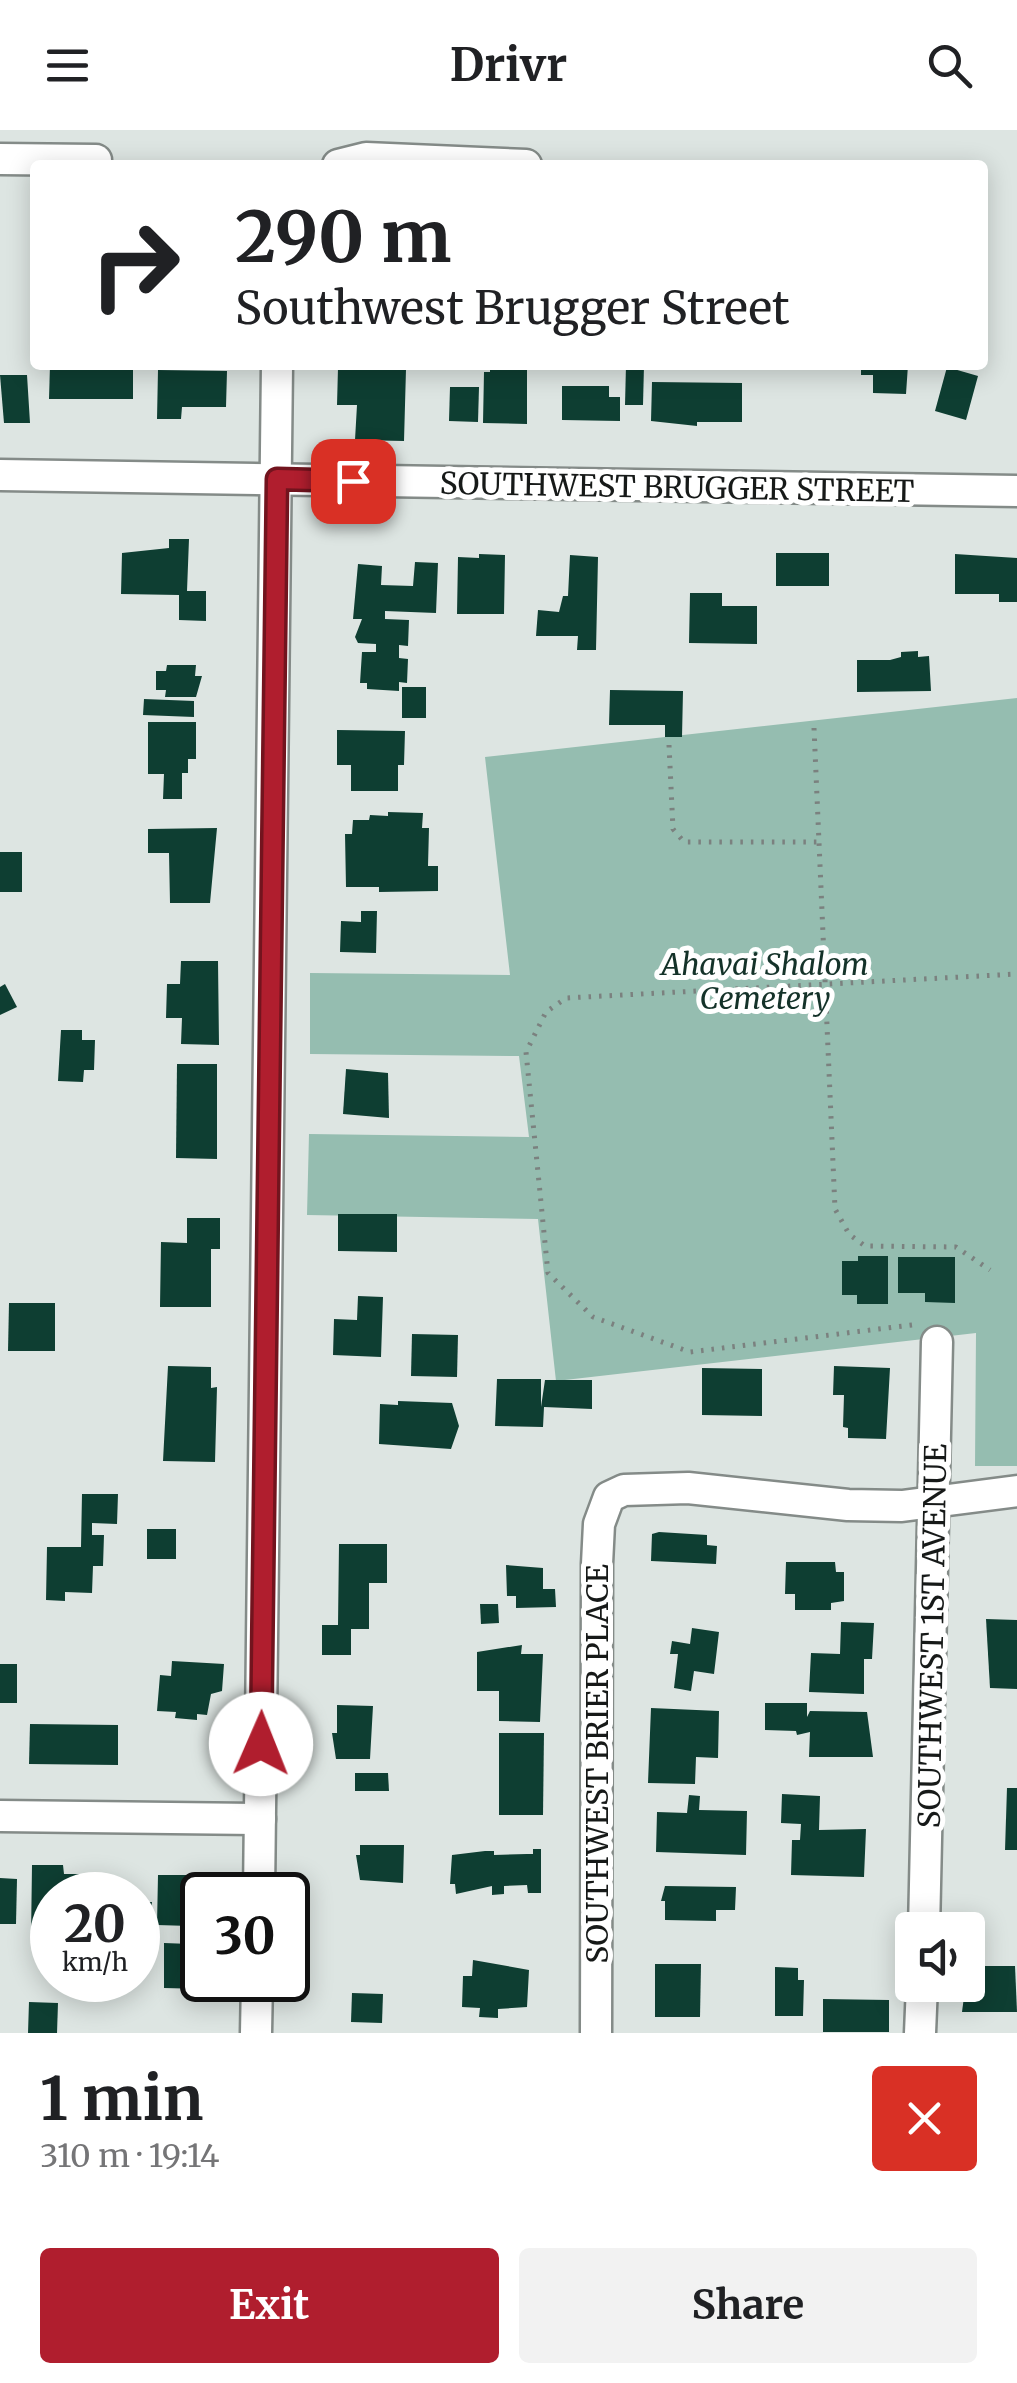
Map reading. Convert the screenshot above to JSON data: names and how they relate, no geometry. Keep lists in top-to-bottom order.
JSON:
{
  "streets": {
    "street": ["SOUTHWEST BRUGGER STREET", "SOUTHWEST 1ST AVENUE", "SOUTHWEST BRIER PLACE"]
  },
  "crossings": [
    ["SOUTHWEST 1ST AVENUE", "SOUTHWEST BRIER PLACE"]
  ],
  "parks": ["Ahavai Shalom Cemetery"],
  "page": {
    "header": "Drivr",
    "turn": ["290 m", "Southwest Brugger Street"],
    "speed": "20 km/h",
    "limit": "30",
    "heading": ["1 min", "310 m · 19:14"],
    "buttons": ["Exit", "Share"]
  }
}
